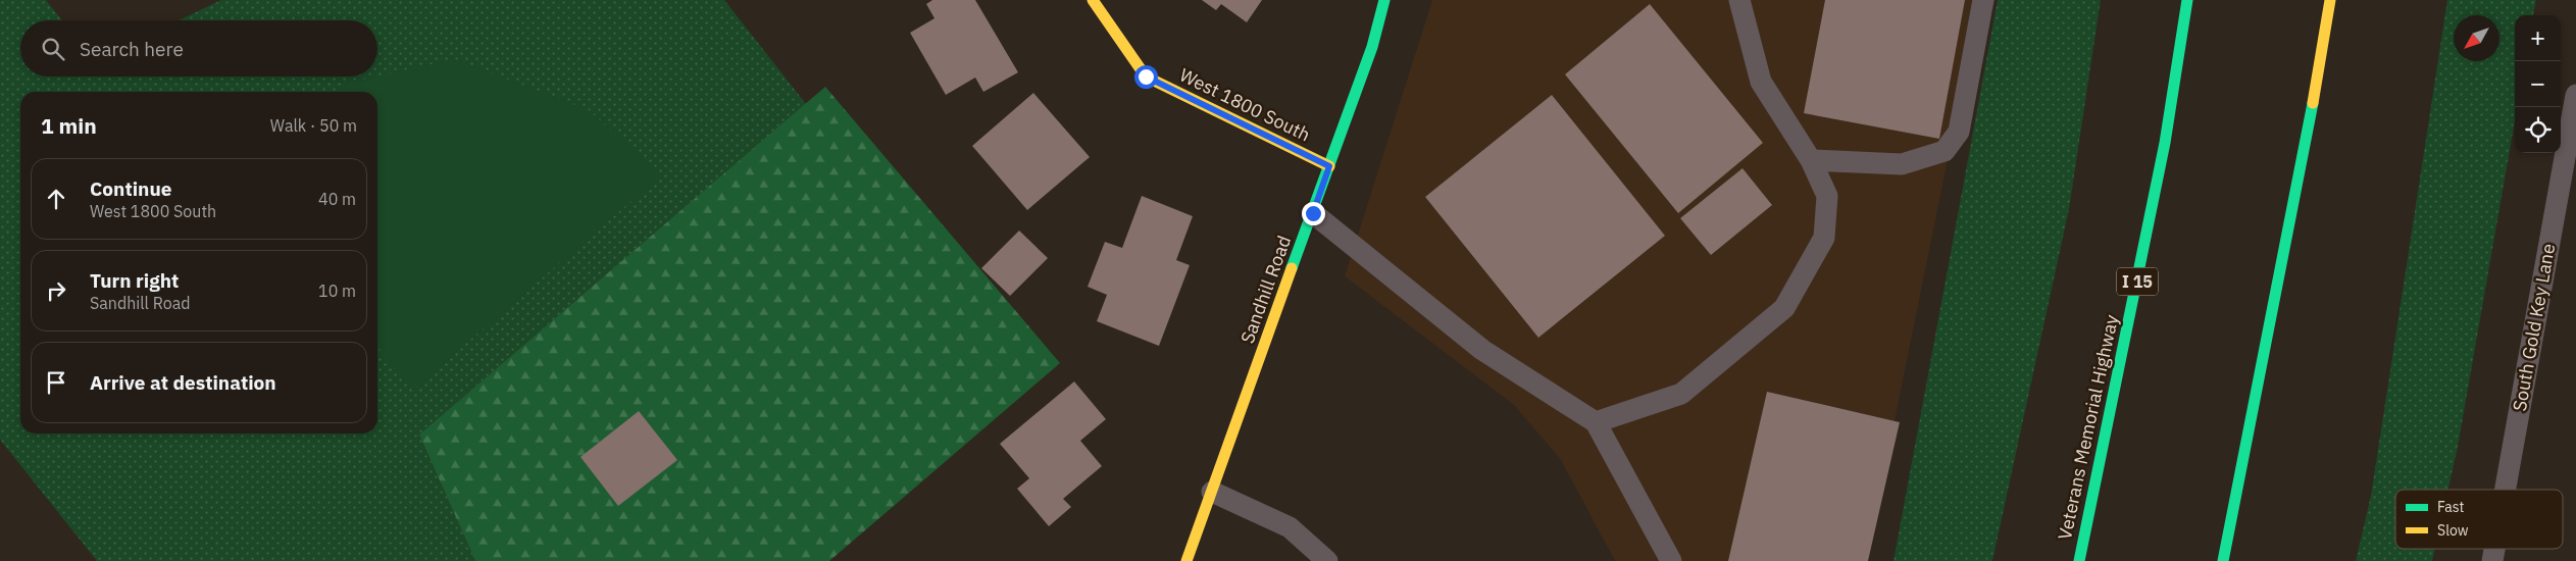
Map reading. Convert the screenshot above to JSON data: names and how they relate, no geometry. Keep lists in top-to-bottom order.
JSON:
{
  "streets": {
    "main road": [
      "West 1800 South",
      "I 15",
      "Sandhill Road",
      "Veterans Memorial Highway"
    ],
    "lane": ["South Gold Key Lane"]
  },
  "crossings": [
    ["West 1800 South", "Sandhill Road"]
  ],
  "legend": ["Fast", "Slow"],
  "north": "bottom left",
  "page": {
    "map_buttons": ["+", "−"],
    "search": "Search here",
    "heading": ["1 min", "Walk · 50 m"],
    "list": [
      ["Continue", "West 1800 South", "40 m"],
      ["Turn right", "Sandhill Road", "10 m"],
      "Arrive at destination"
    ]
  }
}
